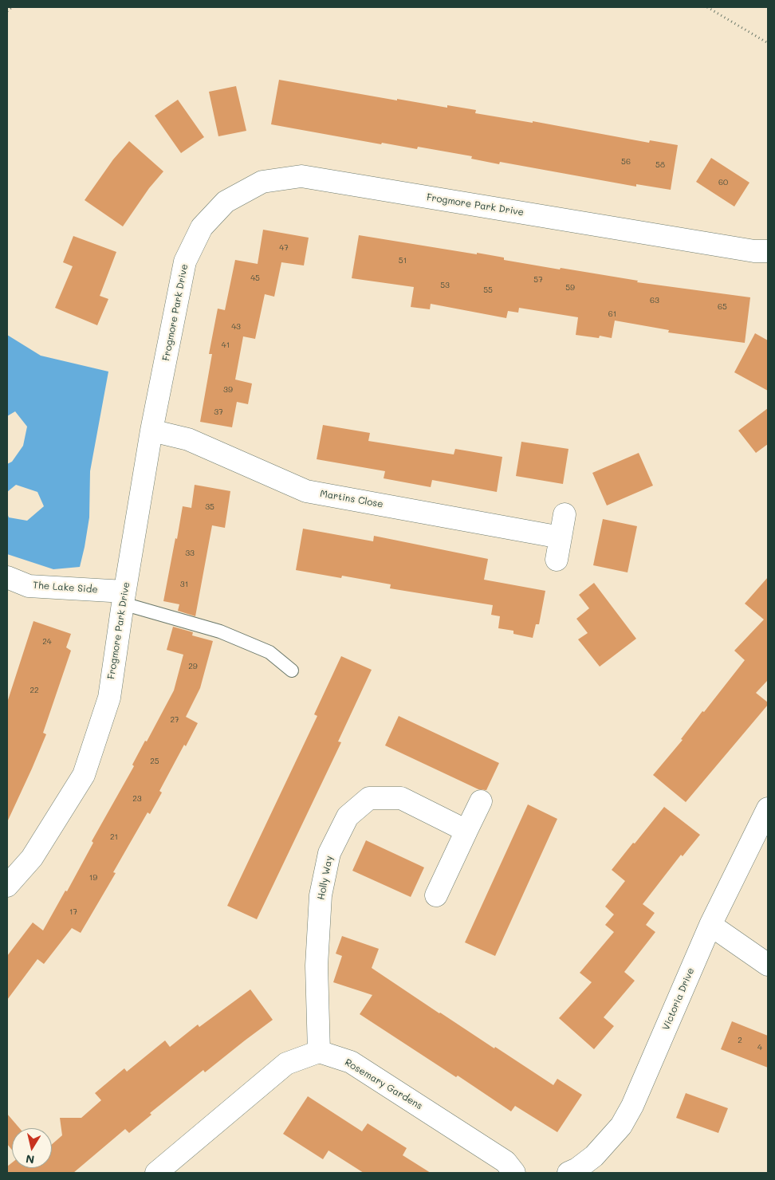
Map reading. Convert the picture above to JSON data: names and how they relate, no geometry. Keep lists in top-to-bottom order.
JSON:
{
  "streets": {
    "street": [
      "Frogmore Park Drive",
      "Martins Close",
      "The Lake Side",
      "Holly Way",
      "Victoria Drive",
      "Rosemary Gardens"
    ]
  },
  "crossings": [
    ["Frogmore Park Drive", "Martins Close"],
    ["Frogmore Park Drive", "The Lake Side"],
    ["Holly Way", "Rosemary Gardens"]
  ],
  "house_numbers": [
    "56",
    "58",
    "60",
    "47",
    "51",
    "45",
    "57",
    "53",
    "59",
    "55",
    "63",
    "65",
    "61",
    "43",
    "41",
    "39",
    "37",
    "35",
    "33",
    "31",
    "24",
    "29",
    "22",
    "27",
    "25",
    "23",
    "21",
    "19",
    "17",
    "2",
    "4"
  ],
  "north": "bottom"
}
